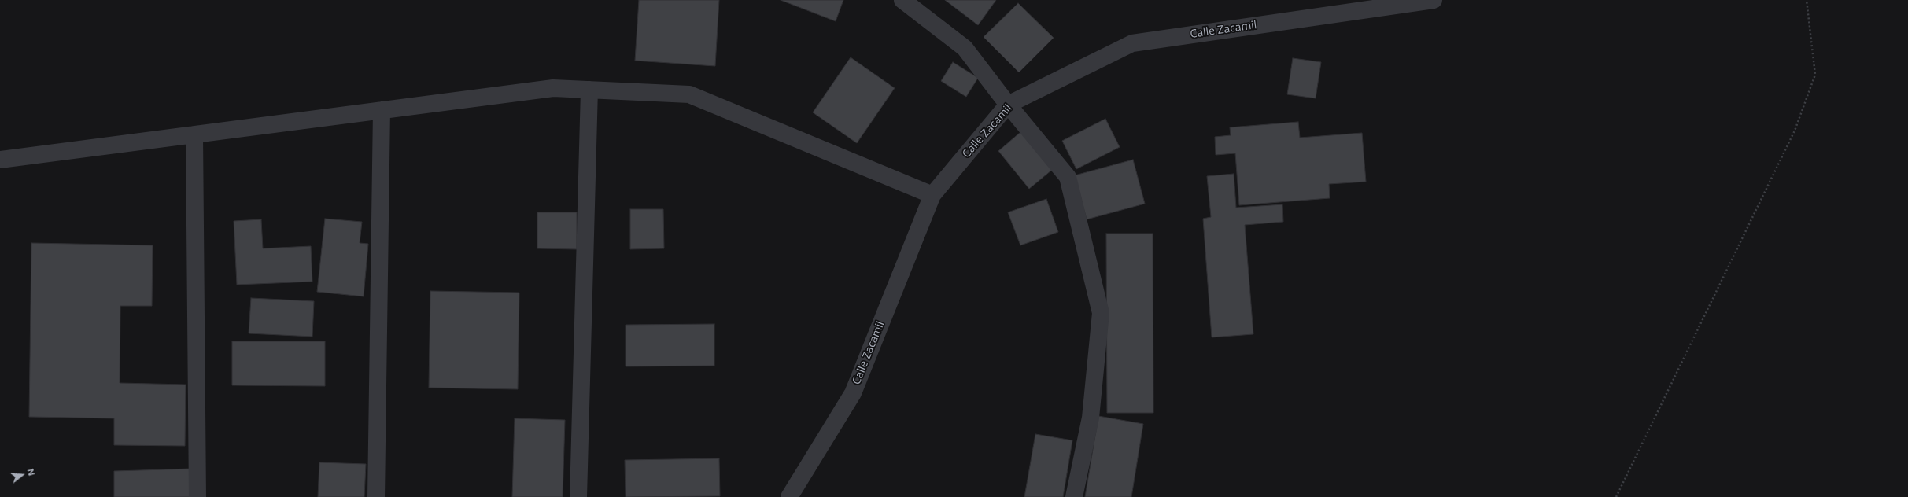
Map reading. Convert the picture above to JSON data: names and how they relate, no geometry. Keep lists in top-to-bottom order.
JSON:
{
  "streets": {
    "street": ["Calle Zacamil"]
  },
  "north": "right"
}
